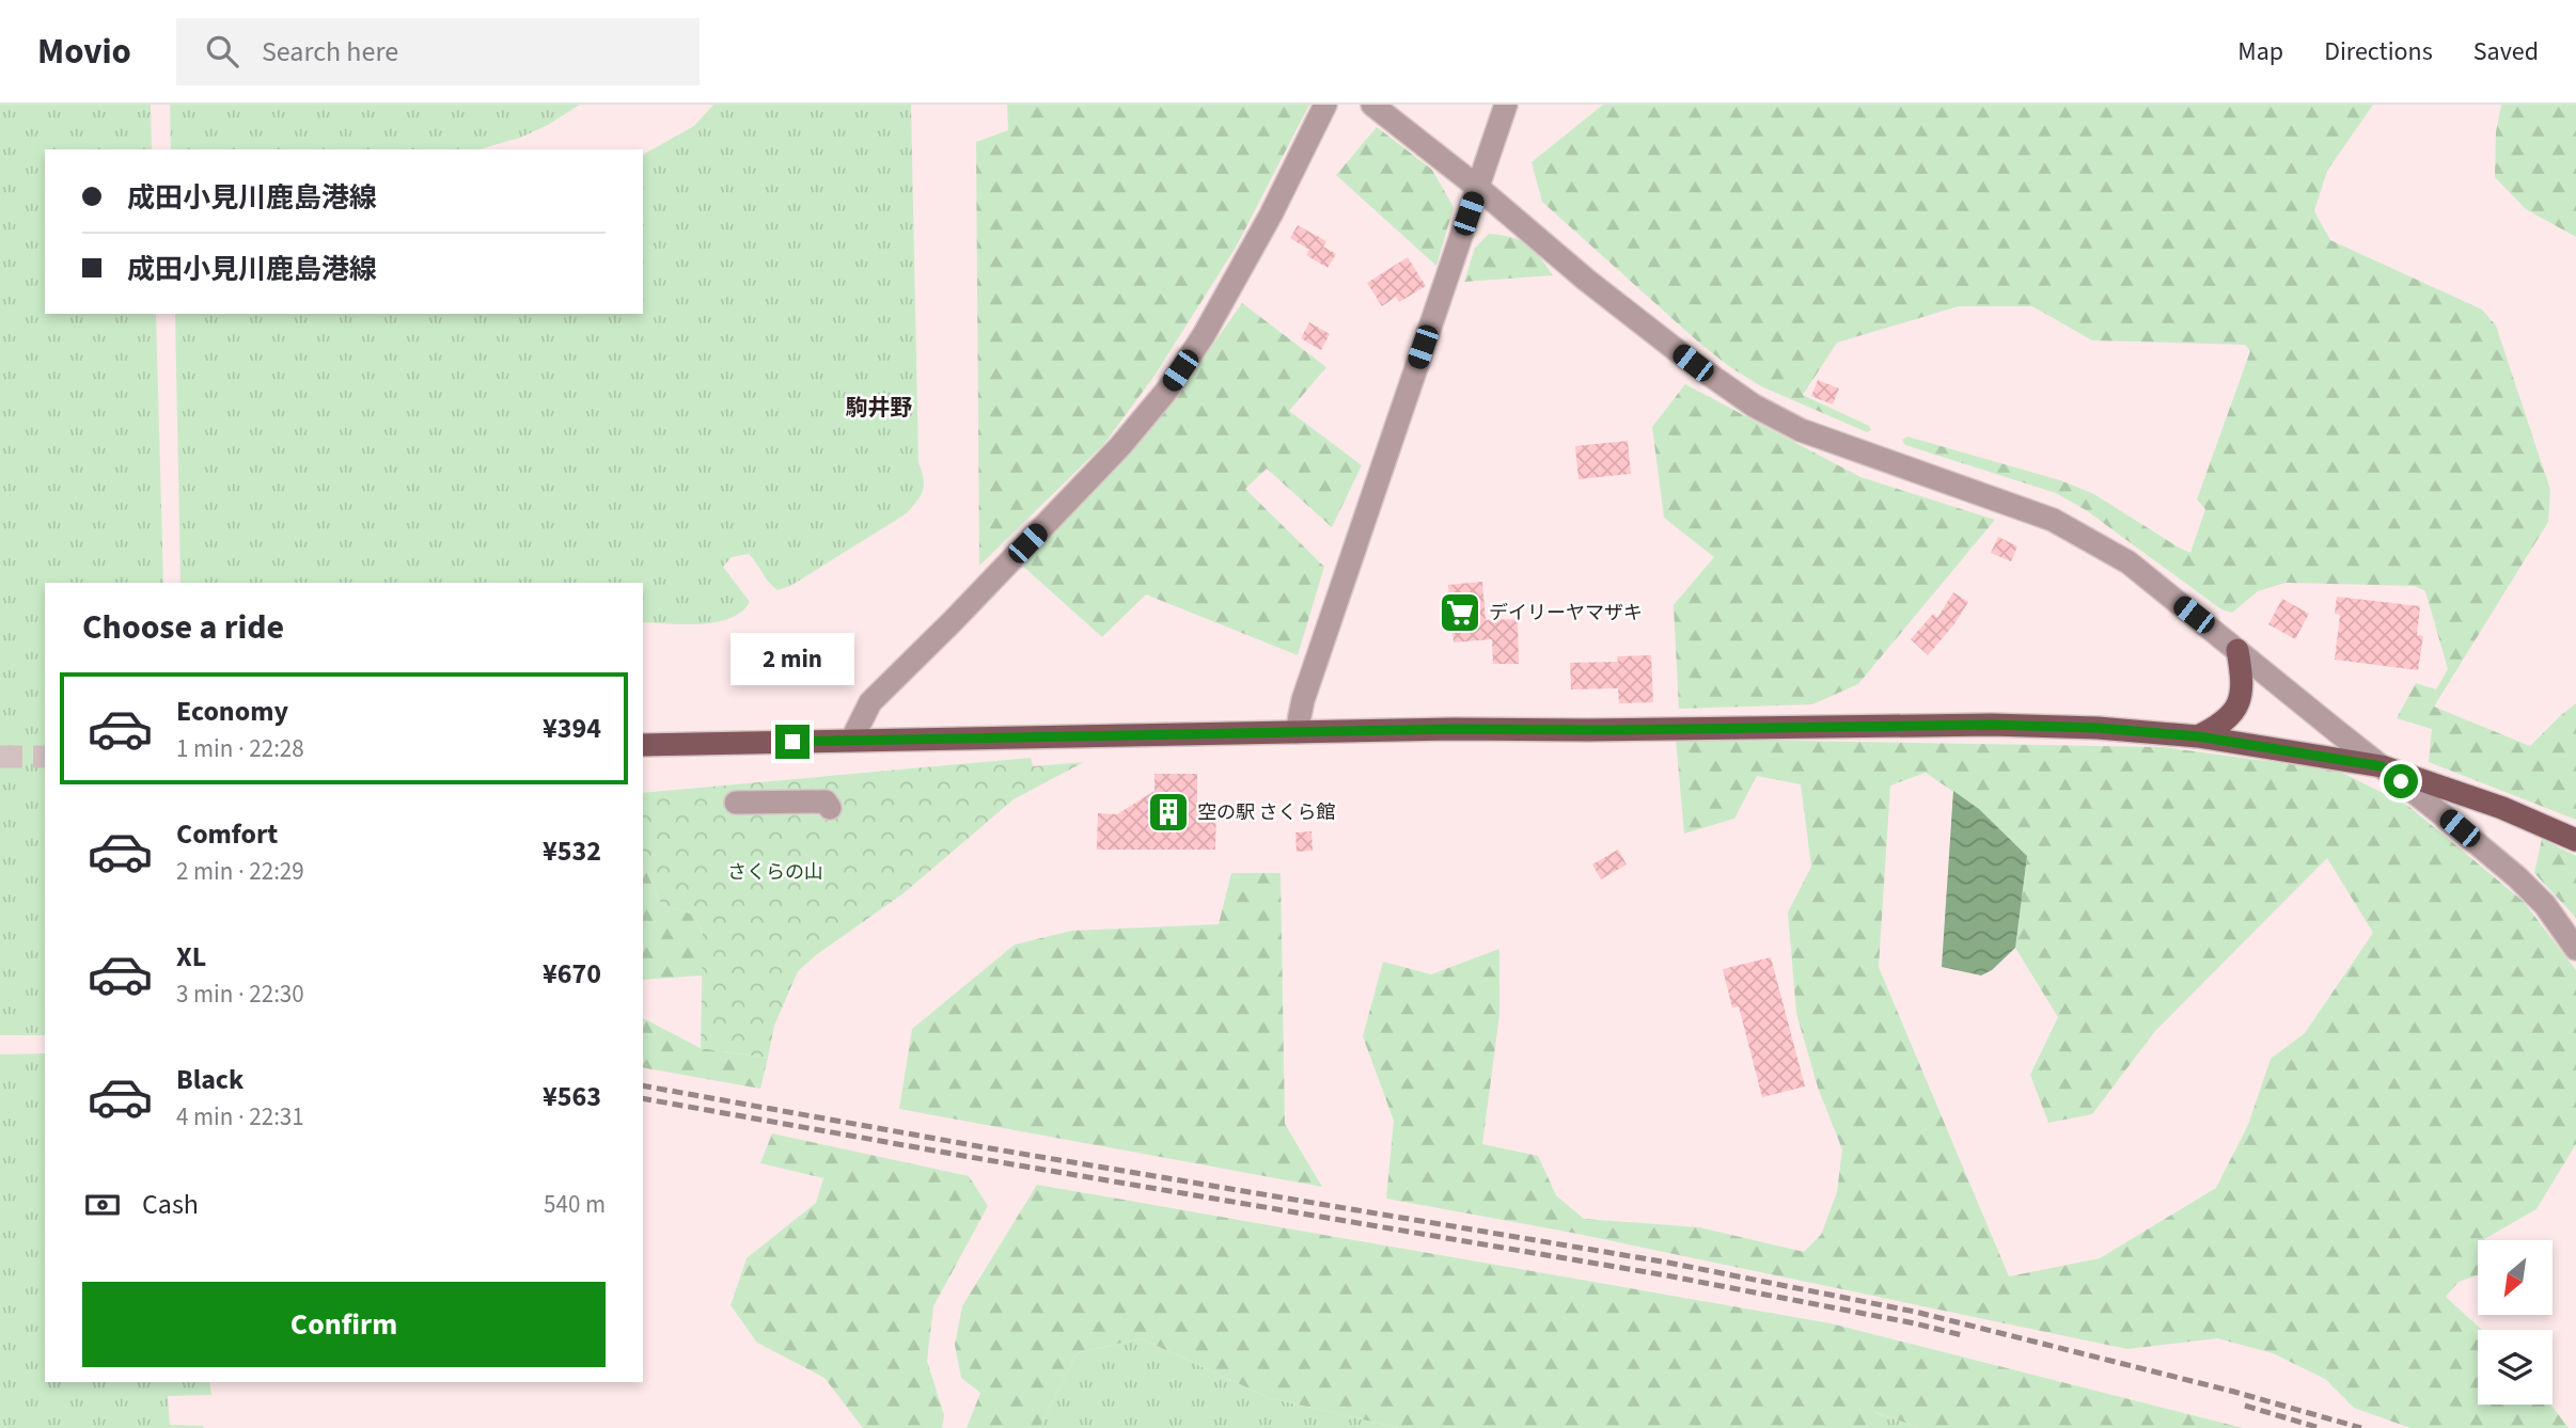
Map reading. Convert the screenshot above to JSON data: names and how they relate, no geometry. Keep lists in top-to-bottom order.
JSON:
{
  "districts": ["駒井野"],
  "parks": ["さくらの山"],
  "places": {
    "supermarket": ["デイリーヤマザキ"],
    "building": ["空の駅 さくら館"]
  },
  "north": "bottom left",
  "page": {
    "header": "Movio",
    "search": "Search here",
    "nav": ["Map", "Directions", "Saved"],
    "banner": ["成田小見川鹿島港線", "成田小見川鹿島港線"],
    "heading": "Choose a ride",
    "bubble": "2 min",
    "list": [
      {
        "name": "Economy",
        "note": "1 min · 22:28",
        "value": "¥394"
      },
      {
        "name": "Comfort",
        "note": "2 min · 22:29",
        "value": "¥532"
      },
      {
        "name": "XL",
        "note": "3 min · 22:30",
        "value": "¥670"
      },
      {
        "name": "Black",
        "note": "4 min · 22:31",
        "value": "¥563"
      }
    ],
    "pay": ["Cash", "540 m"],
    "buttons": "Confirm"
  }
}
